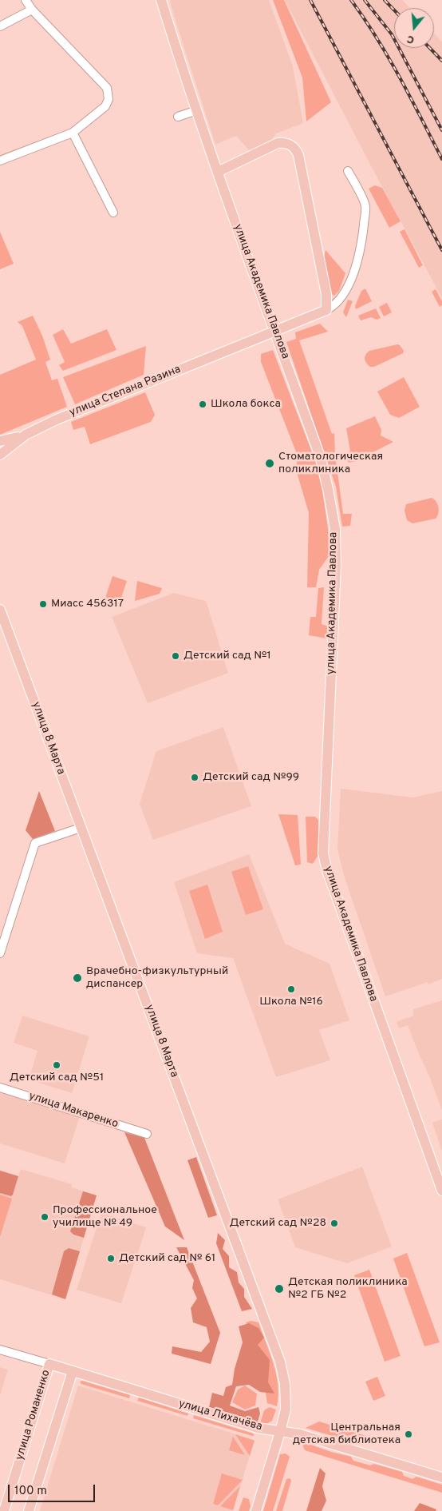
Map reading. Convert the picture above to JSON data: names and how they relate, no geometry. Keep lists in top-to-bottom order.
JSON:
{
  "streets": {
    "main road": [
      "улица Академика Павлова",
      "улица Степана Разина",
      "улица 8 Марта",
      "улица Романенко",
      "улица Лихачёва"
    ],
    "street": ["улица Макаренко"]
  },
  "crossings": [
    ["улица 8 Марта", "улица Лихачёва"],
    ["улица Романенко", "улица Лихачёва"]
  ],
  "places": [
    "Школа бокса",
    "Стоматологическая поликлиника",
    "Миасс 456317",
    "Детский сад №1",
    "Детский сад №99",
    "Врачебно-физкультурный диспансер",
    "Школа №16",
    "Детский сад №51",
    "Профессиональное училище № 49",
    "Детский сад №28",
    "Детский сад № 61",
    "Детская поликлиника №2 ГБ №2",
    "Центральная детская библиотека"
  ],
  "scale_bar": "100 m",
  "north": "bottom"
}
